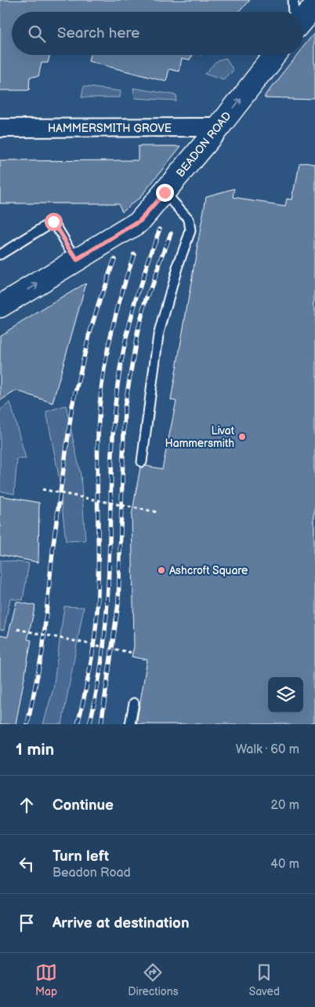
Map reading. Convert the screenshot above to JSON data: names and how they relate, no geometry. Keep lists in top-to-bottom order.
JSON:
{
  "streets": {
    "main road": ["BEADON ROAD"],
    "street": ["HAMMERSMITH GROVE"]
  },
  "crossings": [
    ["HAMMERSMITH GROVE", "BEADON ROAD"]
  ],
  "one_way": ["BEADON ROAD"],
  "places": ["Livat Hammersmith", "Ashcroft Square"],
  "page": {
    "search": "Search here",
    "heading": ["1 min", "Walk · 60 m"],
    "list": [
      ["Continue", "20 m"],
      ["Turn left", "Beadon Road", "40 m"],
      "Arrive at destination"
    ],
    "nav": ["Map", "Directions", "Saved"]
  }
}
